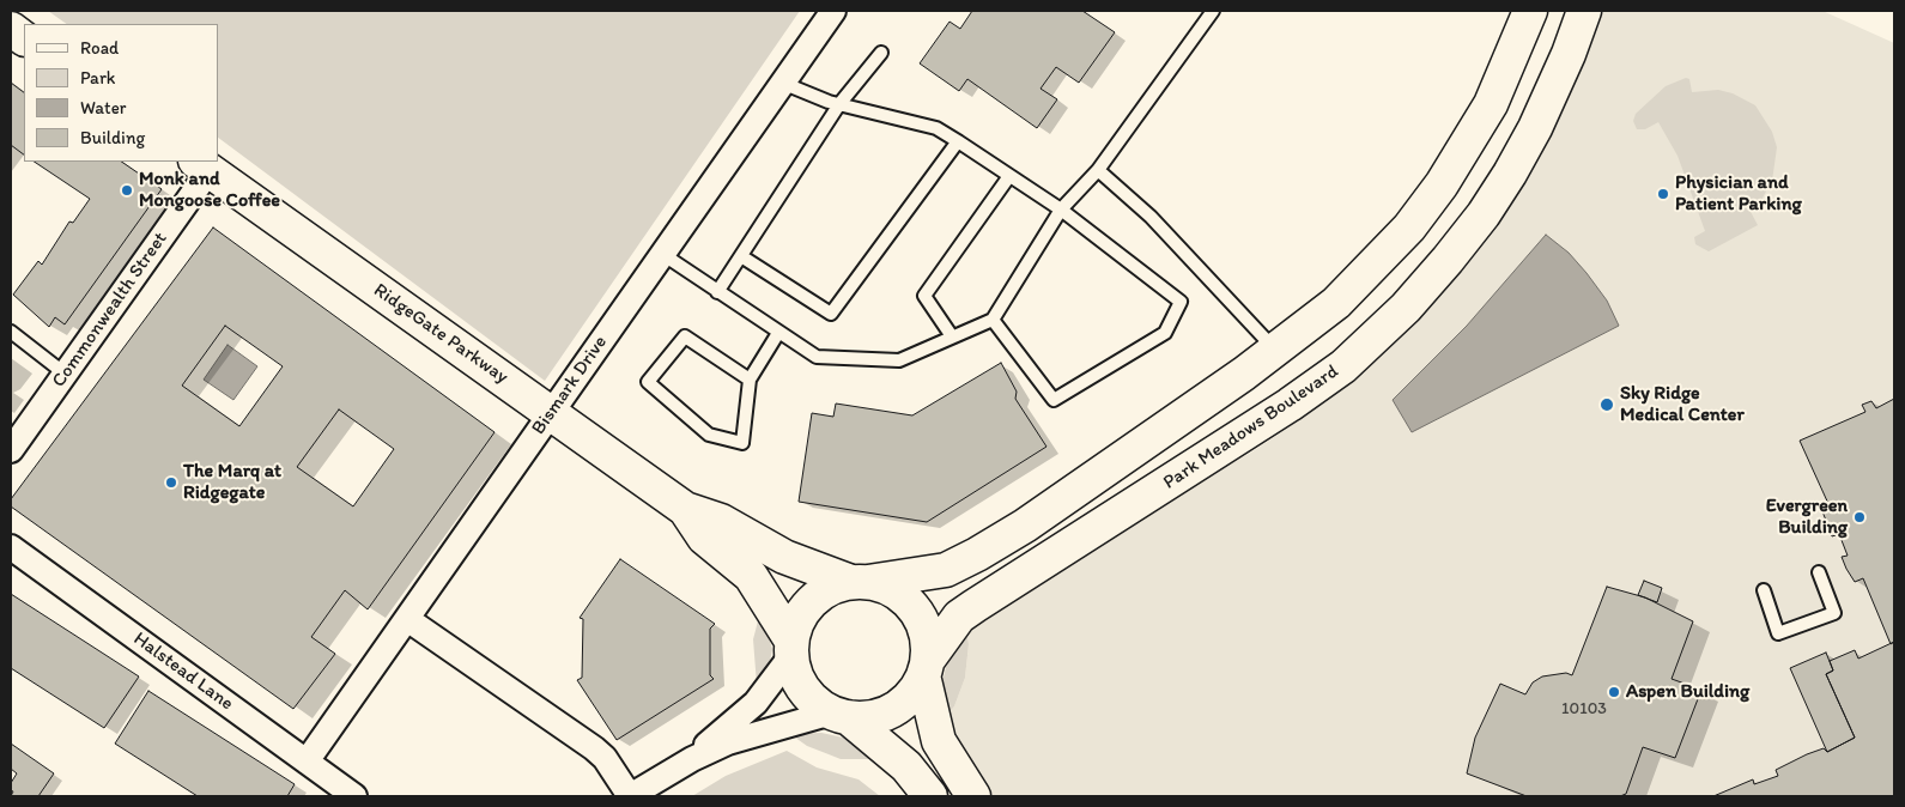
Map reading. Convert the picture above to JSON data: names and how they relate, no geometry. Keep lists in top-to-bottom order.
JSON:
{
  "streets": {
    "main road": ["RidgeGate Parkway", "Park Meadows Boulevard"],
    "street": ["Commonwealth Street", "Bismark Drive", "Halstead Lane"]
  },
  "crossings": [
    ["Commonwealth Street", "RidgeGate Parkway"],
    ["RidgeGate Parkway", "Bismark Drive"],
    ["RidgeGate Parkway", "Park Meadows Boulevard"],
    ["Bismark Drive", "Halstead Lane"]
  ],
  "places": [
    "Monk and Mongoose Coffee",
    "Physician and Patient Parking",
    "Sky Ridge Medical Center",
    "The Marq at Ridgegate",
    "Evergreen Building",
    "Aspen Building"
  ],
  "house_numbers": ["10103"],
  "legend": [
    "Road",
    "Park",
    "Water",
    "Building"
  ]
}
